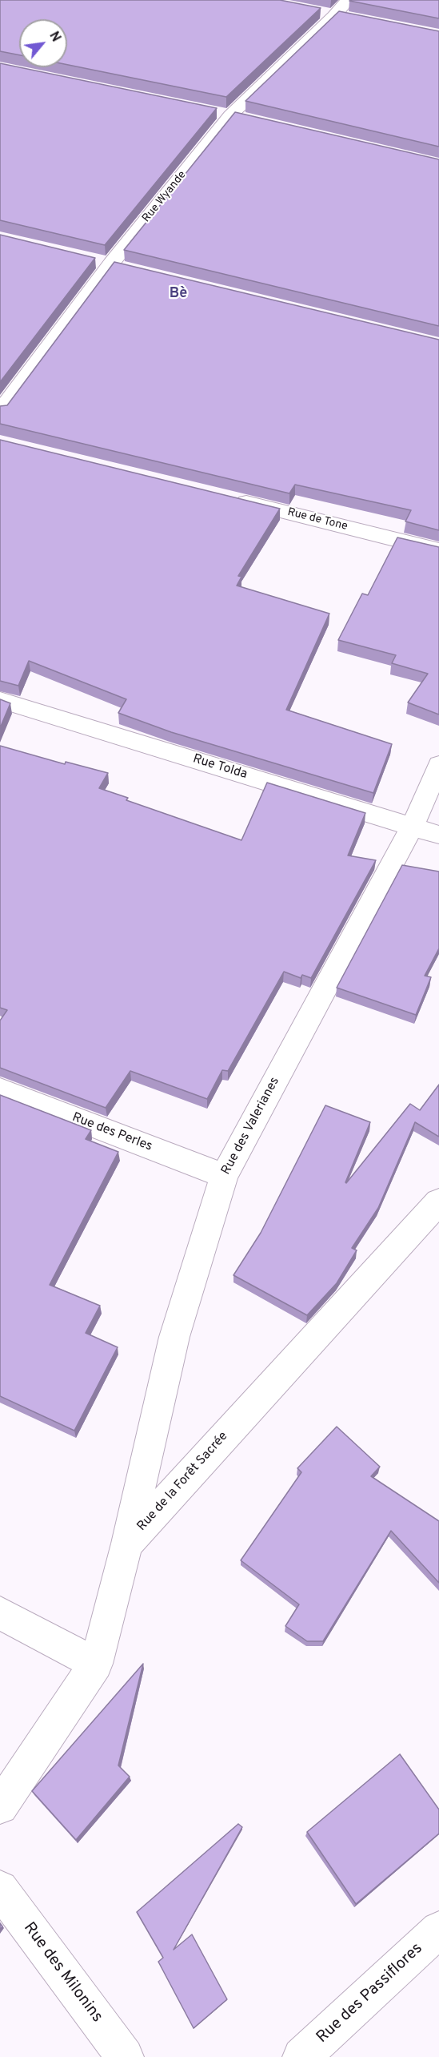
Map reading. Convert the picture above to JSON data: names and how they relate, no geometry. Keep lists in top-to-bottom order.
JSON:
{
  "streets": {
    "street": [
      "Rue Wyande",
      "Rue de Tone",
      "Rue Tolda",
      "Rue des Valerianes",
      "Rue des Perles",
      "Rue de la Forêt Sacrée",
      "Rue des Milonins",
      "Rue des Passiflores"
    ]
  },
  "crossings": [
    ["Rue Tolda", "Rue des Valerianes"],
    ["Rue des Valerianes", "Rue des Perles"],
    ["Rue des Valerianes", "Rue de la Forêt Sacrée"]
  ],
  "districts": ["Bè"],
  "north": "top right"
}
